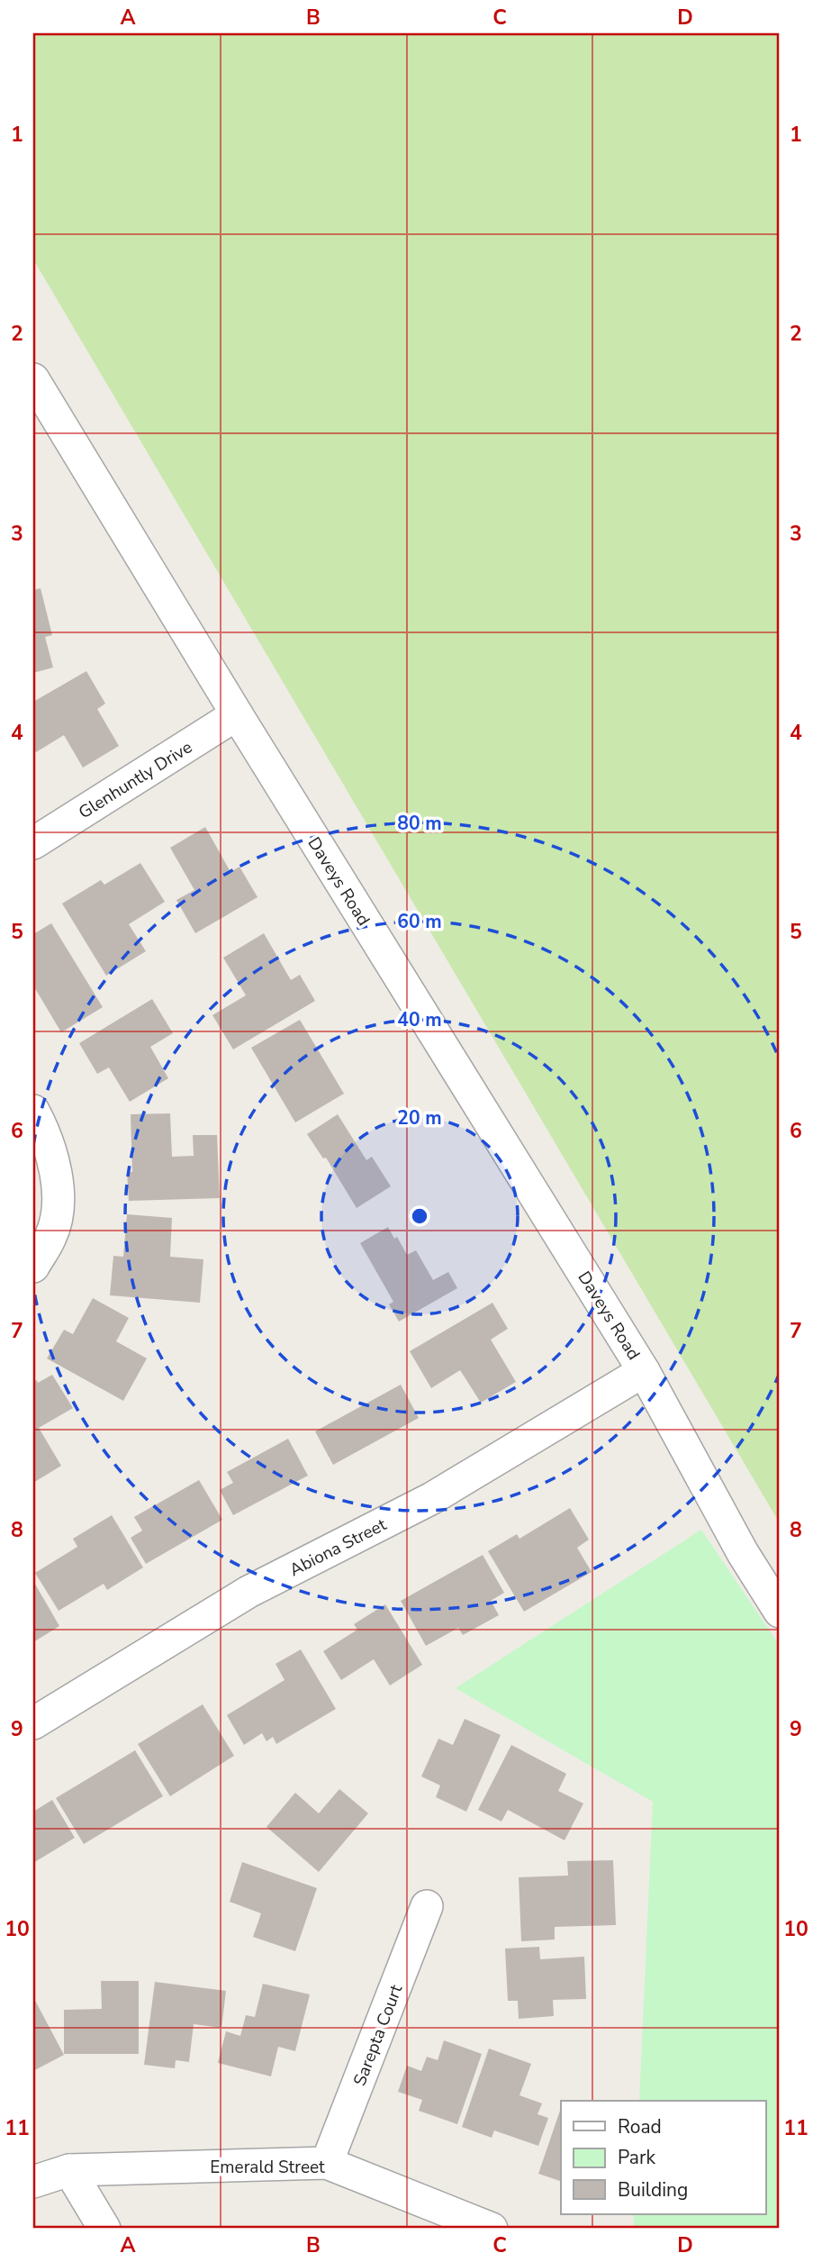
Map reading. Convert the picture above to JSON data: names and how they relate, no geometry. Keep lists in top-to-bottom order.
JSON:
{
  "streets": {
    "street": [
      "Glenhuntly Drive",
      "Daveys Road",
      "Abiona Street",
      "Sarepta Court",
      "Emerald Street"
    ]
  },
  "crossings": [
    ["Glenhuntly Drive", "Daveys Road"],
    ["Daveys Road", "Abiona Street"],
    ["Sarepta Court", "Emerald Street"]
  ],
  "legend": ["Road", "Park", "Building"],
  "grid": {
    "columns": [
      "A",
      "B",
      "C",
      "D"
    ],
    "rows": [
      "1",
      "2",
      "3",
      "4",
      "5",
      "6",
      "7",
      "8",
      "9",
      "10",
      "11"
    ]
  },
  "rings": [
    "80 m",
    "60 m",
    "40 m",
    "20 m"
  ]
}
